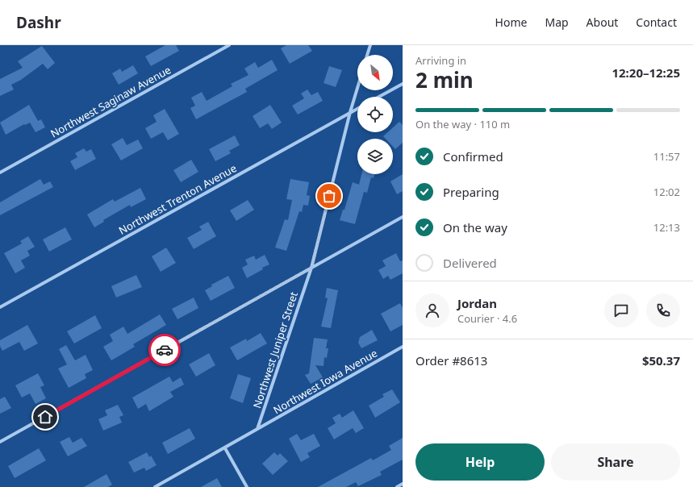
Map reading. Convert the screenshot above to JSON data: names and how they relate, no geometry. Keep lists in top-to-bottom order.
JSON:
{
  "streets": {
    "street": [
      "Northwest Saginaw Avenue",
      "Northwest Trenton Avenue",
      "Northwest Juniper Street",
      "Northwest Iowa Avenue"
    ]
  },
  "crossings": [
    ["Northwest Trenton Avenue", "Northwest Juniper Street"],
    ["Northwest Juniper Street", "Northwest Iowa Avenue"]
  ],
  "north": "bottom right",
  "page": {
    "header": "Dashr",
    "nav": [
      "Home",
      "Map",
      "About",
      "Contact"
    ],
    "heading": ["2 min", "Arriving in", "12:20–12:25"],
    "panel": [
      "Jordan",
      "Courier · 4.6",
      "Order #8613",
      "$50.37"
    ],
    "bar": "On the way · 110 m",
    "list": [
      ["Confirmed", "11:57"],
      ["Preparing", "12:02"],
      ["On the way", "12:13"],
      "Delivered"
    ],
    "buttons": ["Help", "Share"]
  }
}
